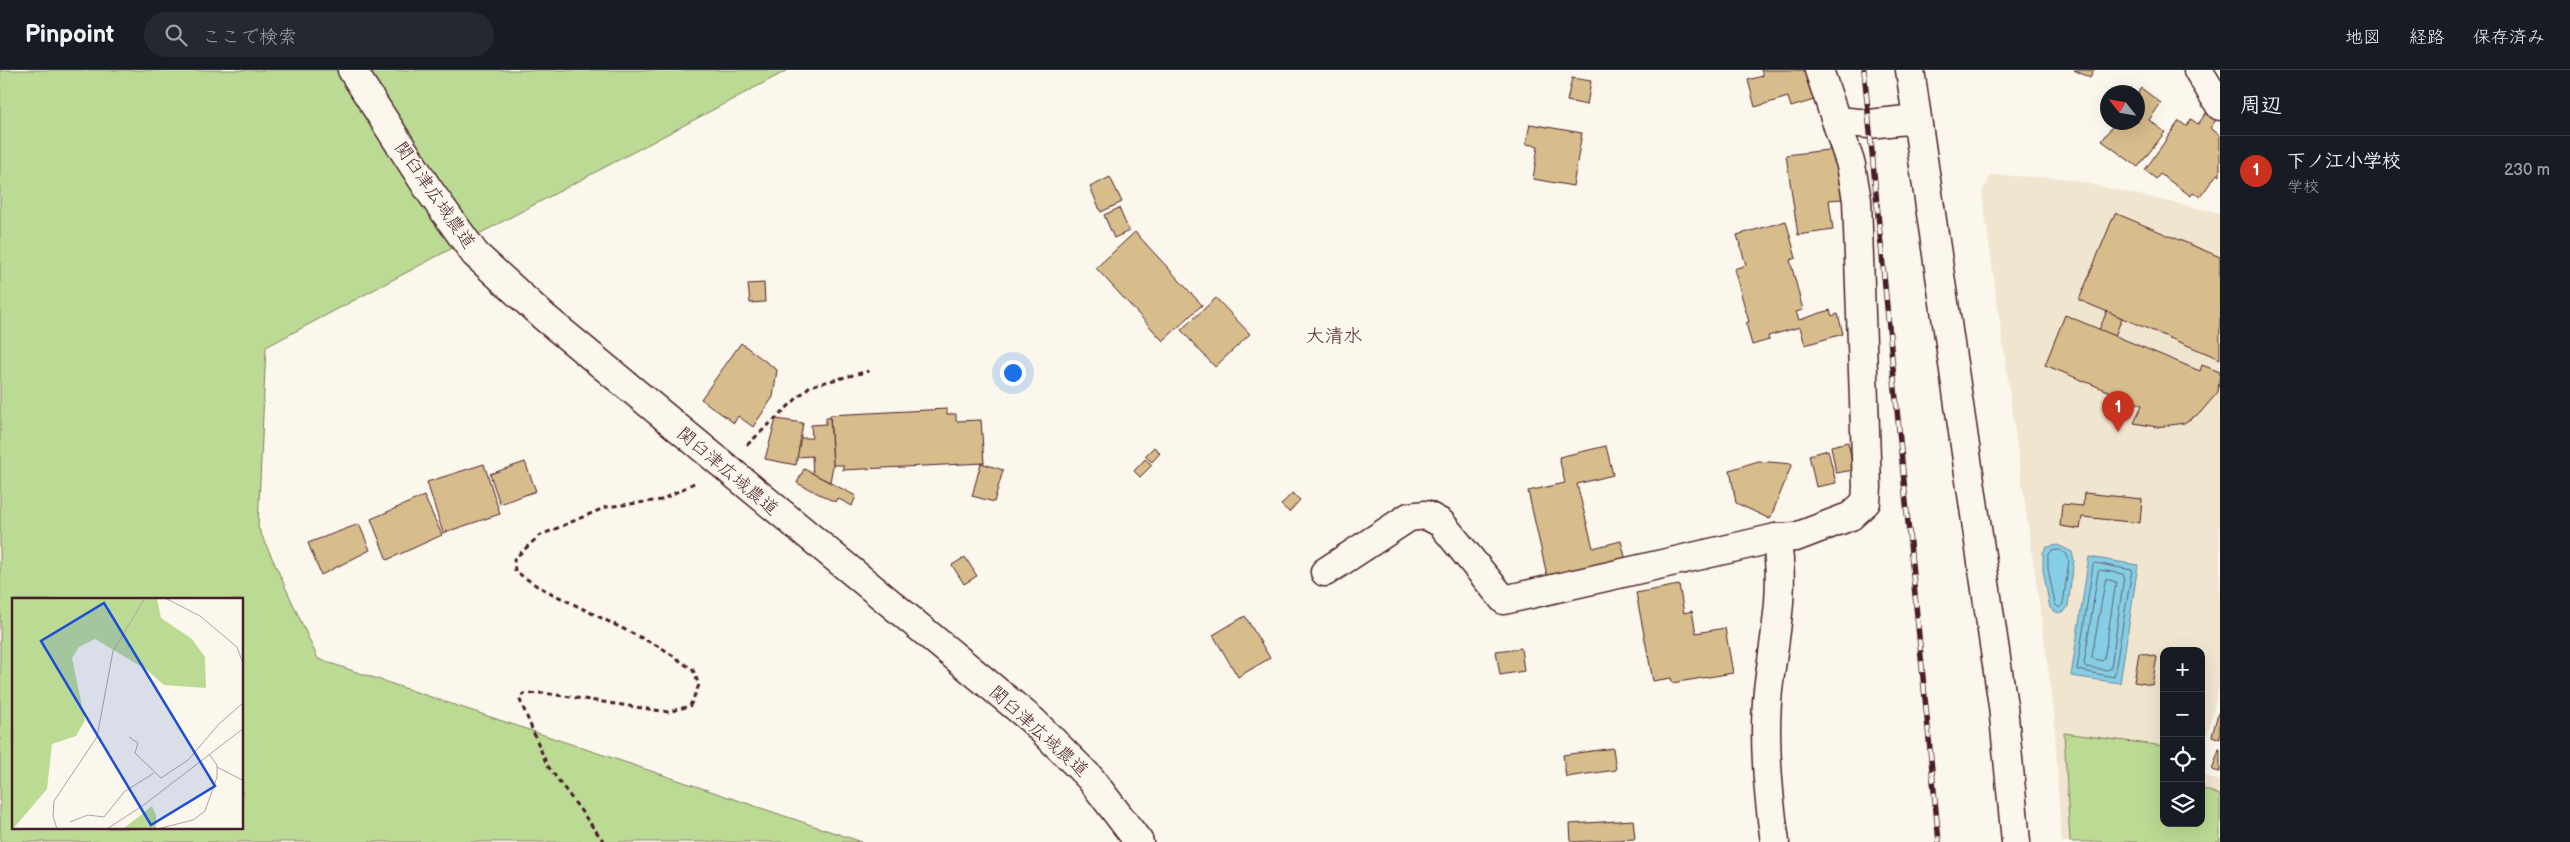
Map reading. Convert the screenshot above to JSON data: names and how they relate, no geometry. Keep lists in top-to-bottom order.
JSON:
{
  "streets": {
    "street": ["関臼津広域農道"]
  },
  "districts": ["大清水"],
  "north": "top left",
  "page": {
    "header": "Pinpoint",
    "search": "ここで検索",
    "nav": ["地図", "経路", "保存済み"],
    "heading": "周辺",
    "list": [
      {
        "mark": "1",
        "name": "下ノ江小学校",
        "note": "学校",
        "value": "230 m"
      }
    ],
    "pins": "1",
    "map_buttons": ["+", "−"]
  }
}
